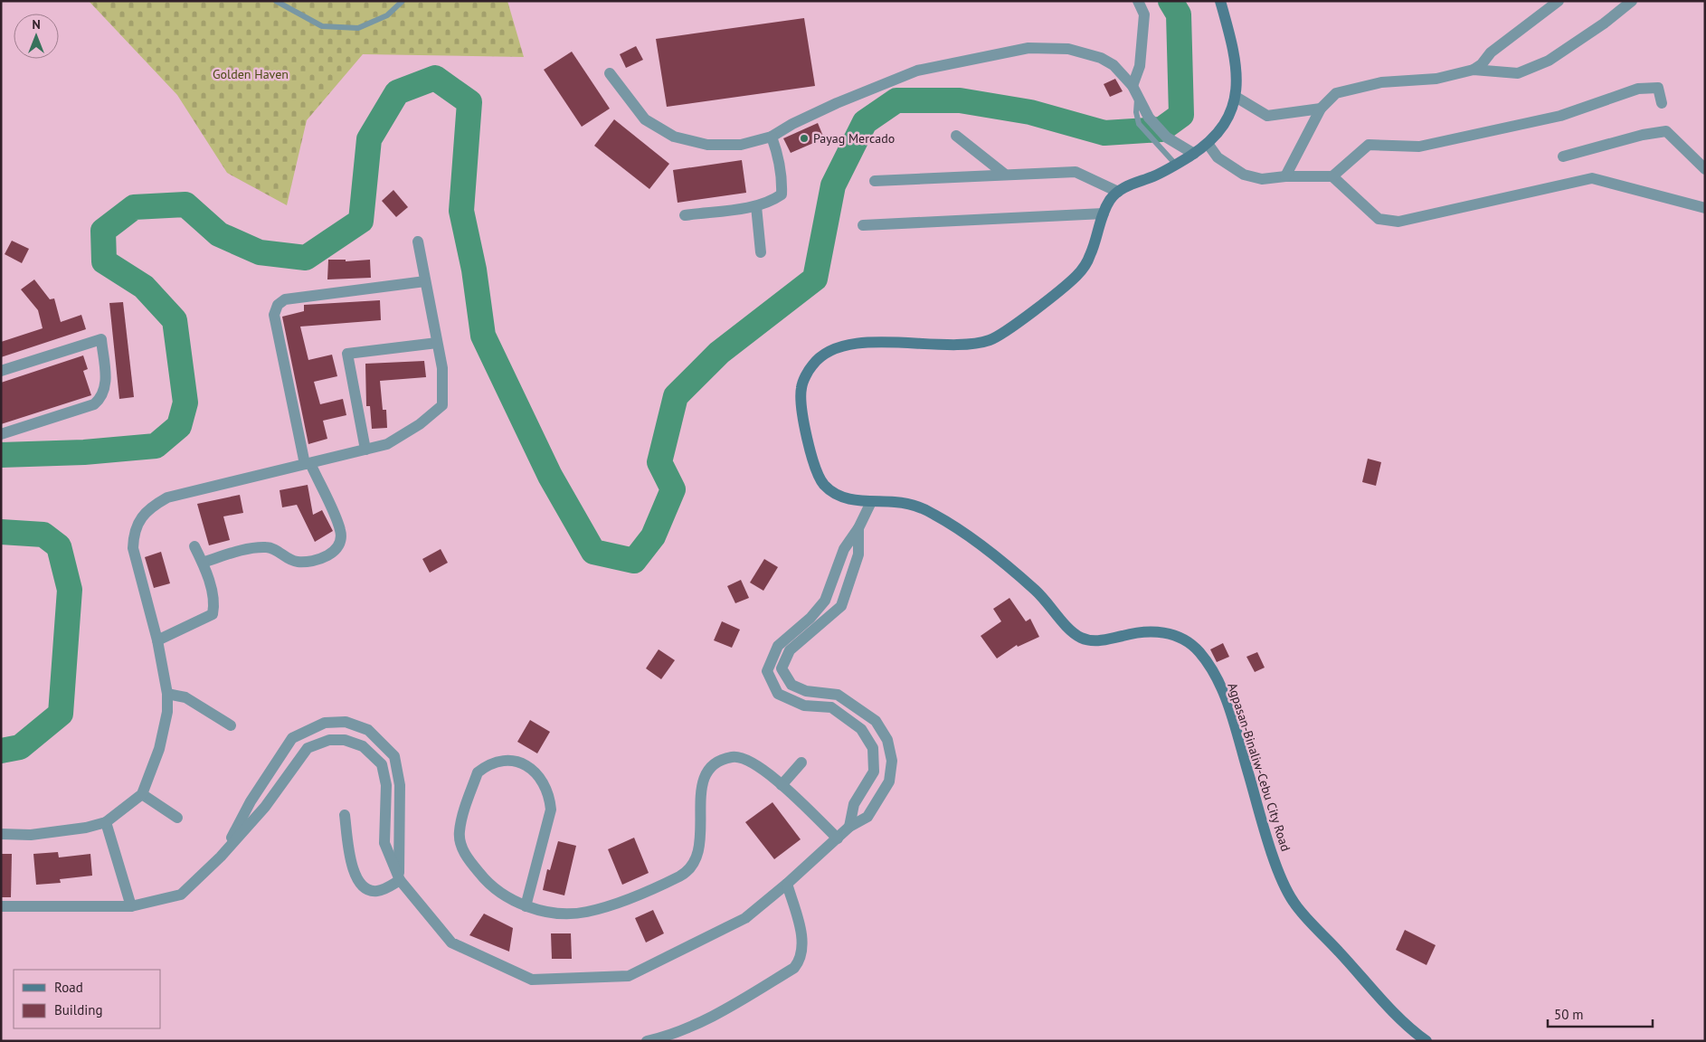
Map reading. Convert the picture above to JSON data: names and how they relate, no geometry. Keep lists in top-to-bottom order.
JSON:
{
  "streets": {
    "main road": ["Agpasan-Binaliw-Cebu City Road"]
  },
  "parks": ["Golden Haven"],
  "places": ["Payag Mercado"],
  "legend": ["Road", "Building"],
  "scale_bar": "50 m",
  "north": "top"
}
